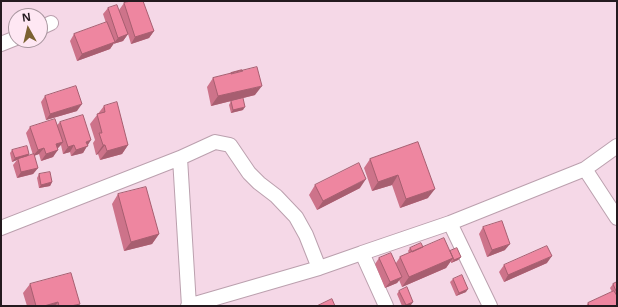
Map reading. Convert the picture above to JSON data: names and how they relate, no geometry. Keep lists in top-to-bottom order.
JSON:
{
  "north": "top"
}
